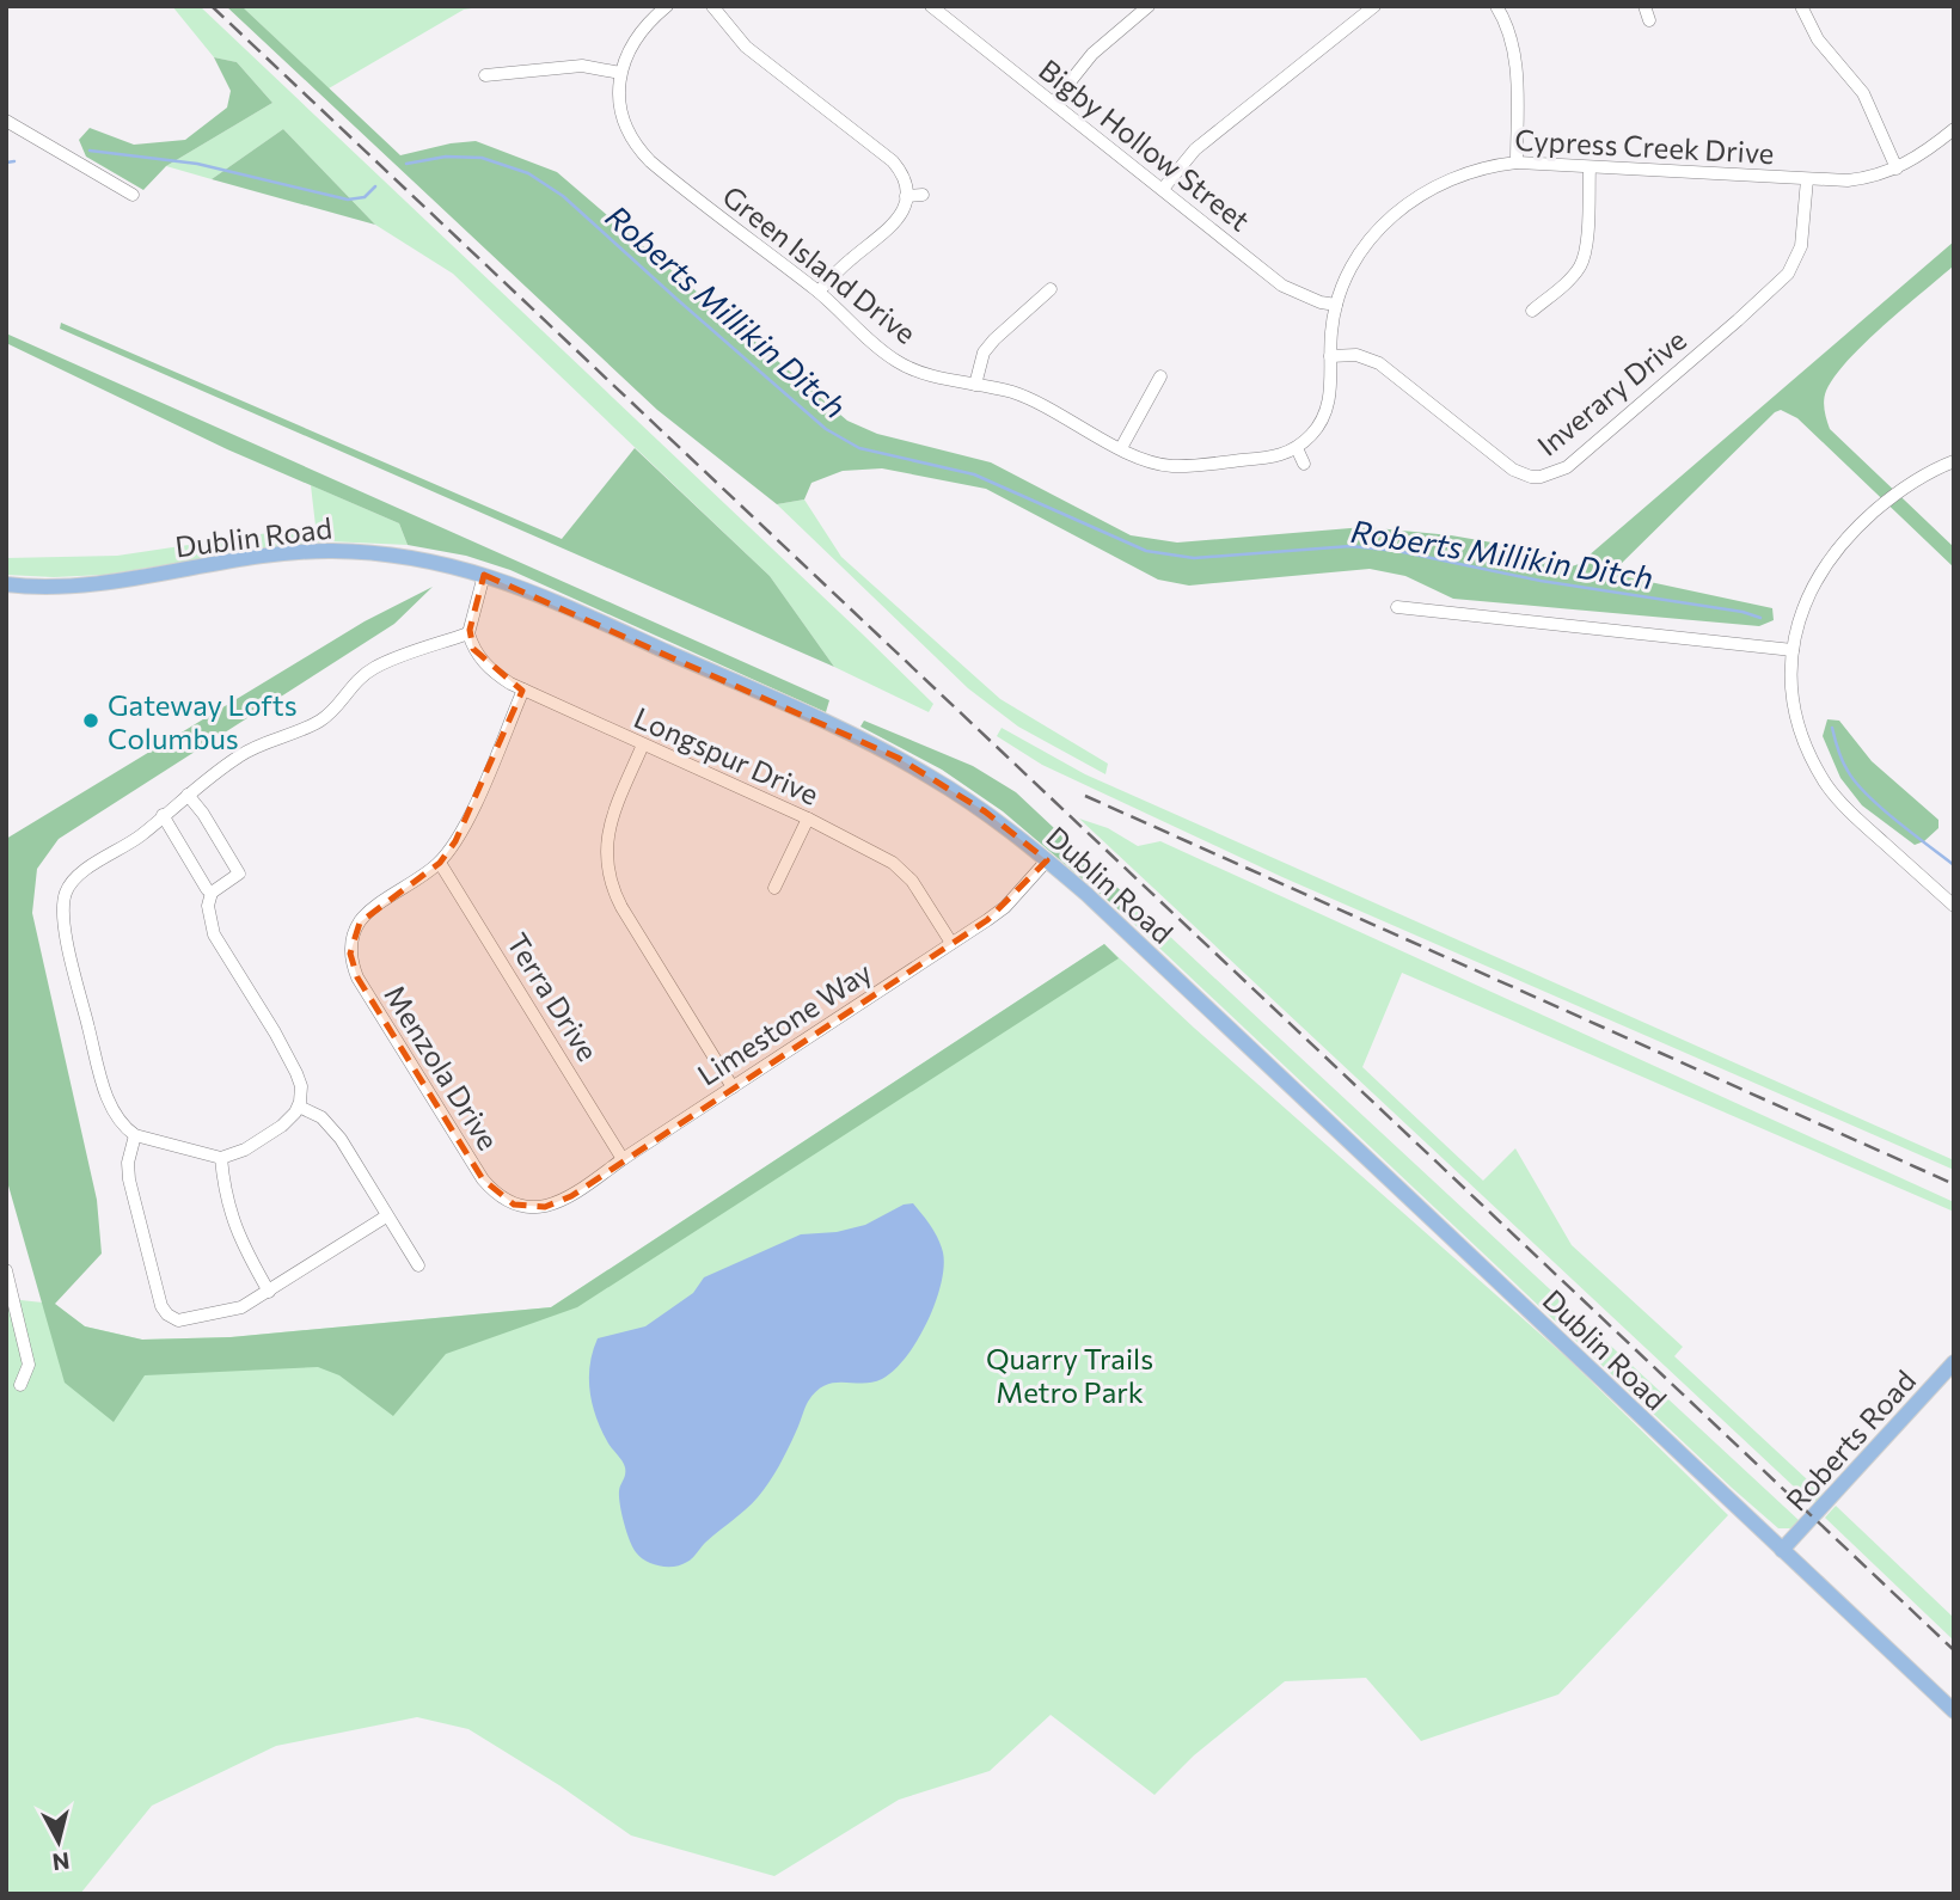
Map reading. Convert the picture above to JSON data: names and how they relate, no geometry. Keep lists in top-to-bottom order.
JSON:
{
  "streets": {
    "main road": ["Dublin Road", "Roberts Road"],
    "street": [
      "Bigby Hollow Street",
      "Cypress Creek Drive",
      "Green Island Drive",
      "Inverary Drive",
      "Longspur Drive",
      "Terra Drive",
      "Limestone Way",
      "Menzola Drive"
    ]
  },
  "crossings": [
    ["Bigby Hollow Street", "Cypress Creek Drive"],
    ["Cypress Creek Drive", "Green Island Drive"],
    ["Cypress Creek Drive", "Inverary Drive"],
    ["Dublin Road", "Limestone Way"],
    ["Dublin Road", "Roberts Road"],
    ["Longspur Drive", "Limestone Way"],
    ["Terra Drive", "Limestone Way"],
    ["Terra Drive", "Menzola Drive"],
    ["Limestone Way", "Menzola Drive"]
  ],
  "water": ["Roberts Millikin Ditch"],
  "parks": ["Quarry Trails Metro Park"],
  "places": ["Gateway Lofts Columbus"],
  "north": "bottom"
}
